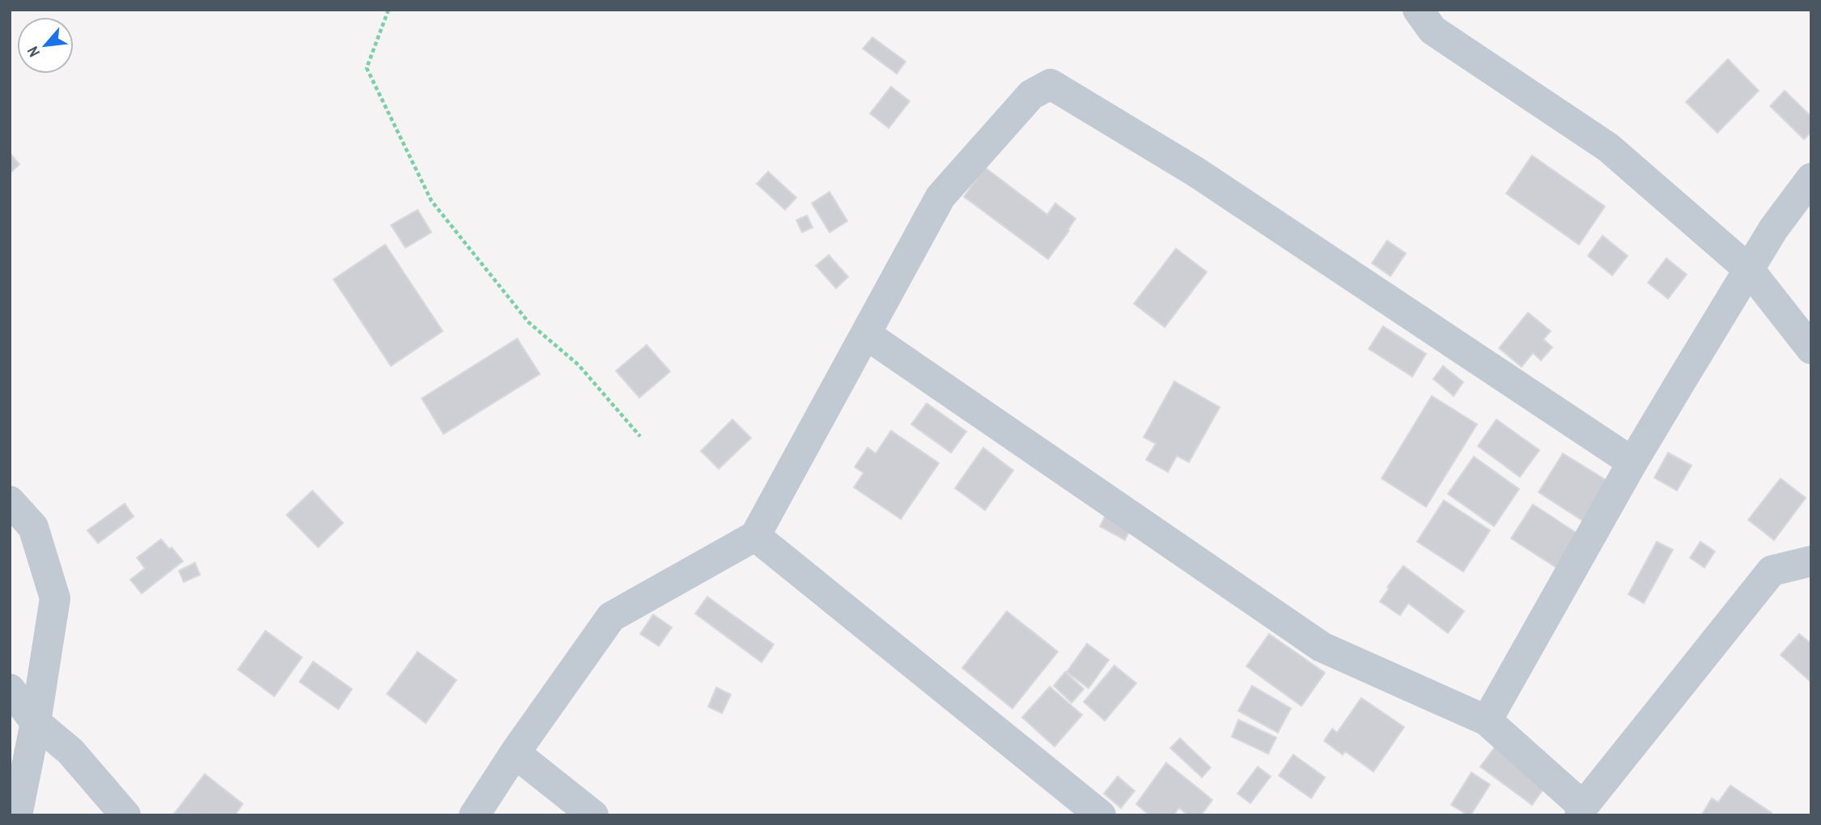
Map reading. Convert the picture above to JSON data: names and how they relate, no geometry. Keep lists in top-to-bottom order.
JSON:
{
  "north": "bottom left"
}
